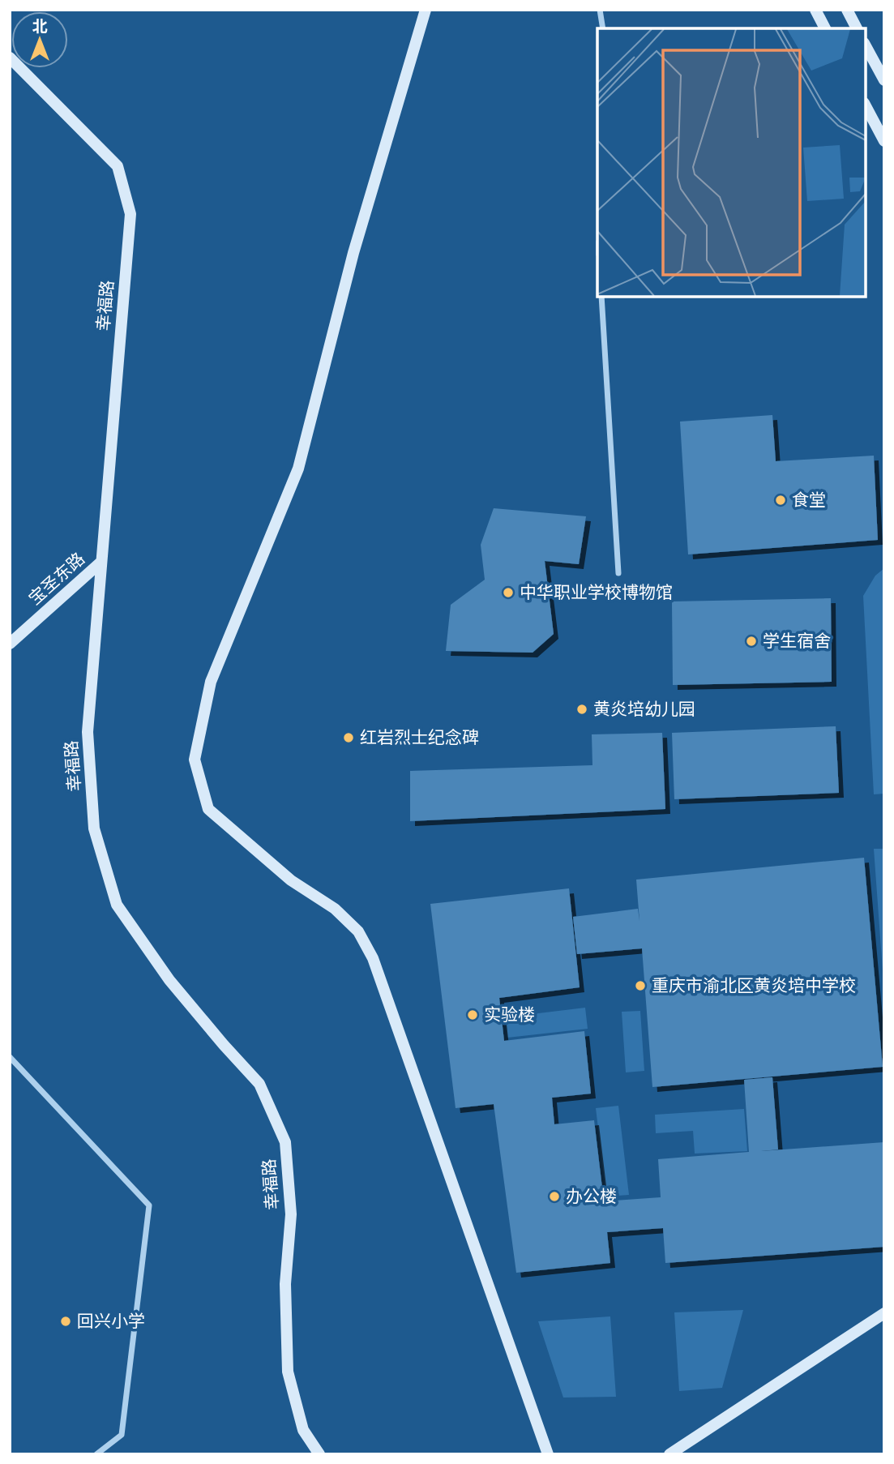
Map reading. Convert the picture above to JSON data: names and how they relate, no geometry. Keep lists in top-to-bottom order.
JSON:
{
  "streets": {
    "street": ["幸福路", "宝圣东路"]
  },
  "crossings": [
    ["幸福路", "宝圣东路"]
  ],
  "places": [
    "食堂",
    "中华职业学校博物馆",
    "学生宿舍",
    "黄炎培幼儿园",
    "红岩烈士纪念碑",
    "重庆市渝北区黄炎培中学校",
    "实验楼",
    "办公楼",
    "回兴小学"
  ],
  "north": "top"
}
